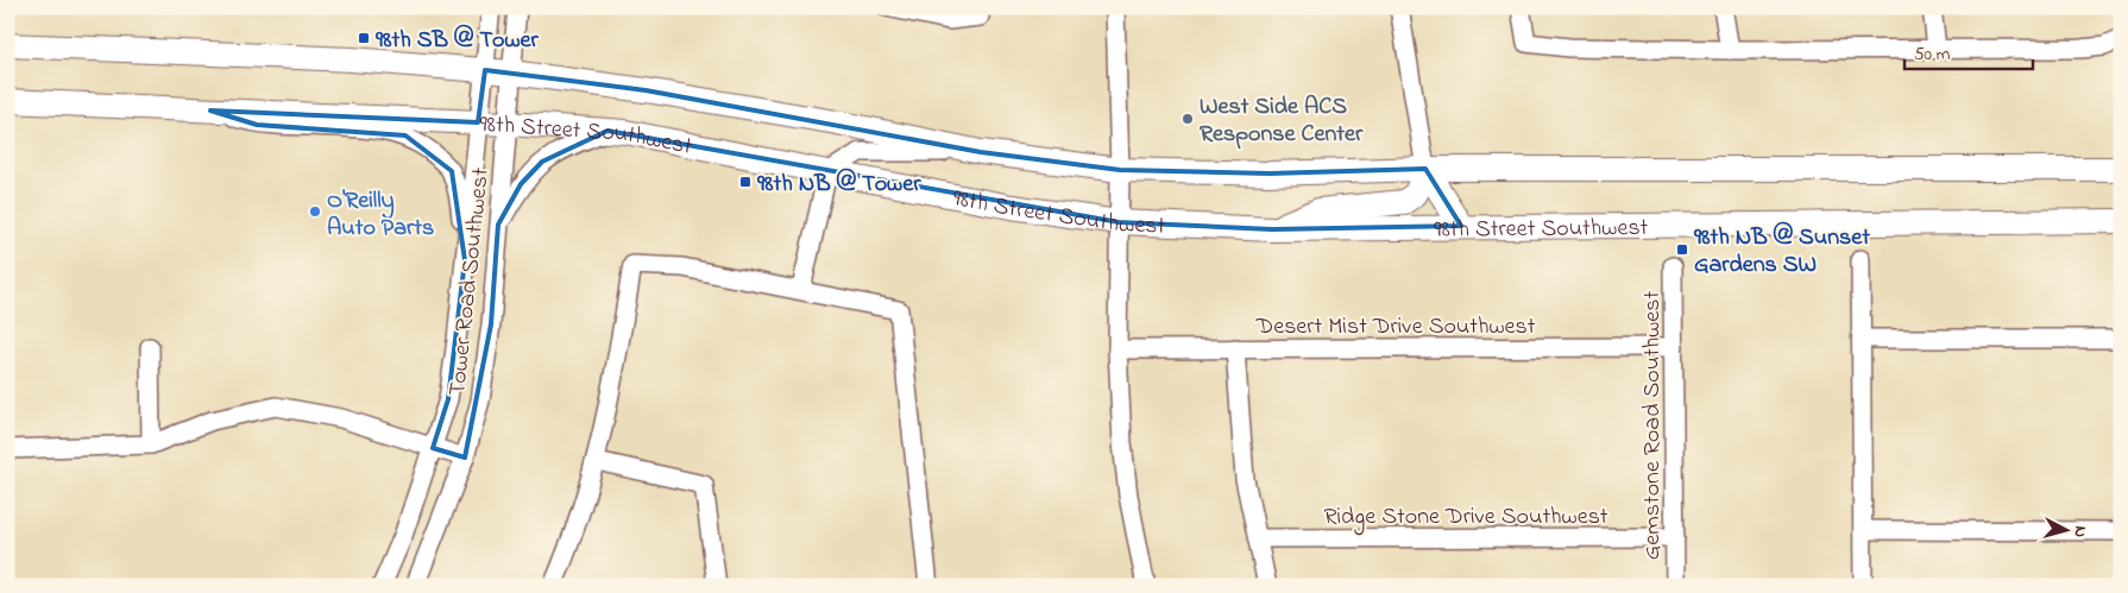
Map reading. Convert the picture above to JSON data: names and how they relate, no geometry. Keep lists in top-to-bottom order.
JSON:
{
  "streets": {
    "main road": ["98th Street Southwest"],
    "street": [
      "Tower Road Southwest",
      "Desert Mist Drive Southwest",
      "Gemstone Road Southwest",
      "Ridge Stone Drive Southwest"
    ]
  },
  "crossings": [
    ["98th Street Southwest", "Tower Road Southwest"],
    ["Desert Mist Drive Southwest", "Gemstone Road Southwest"],
    ["Gemstone Road Southwest", "Ridge Stone Drive Southwest"]
  ],
  "places": {
    "transit": ["98th SB @ Tower", "98th NB @ Tower", "98th NB @ Sunset Gardens SW"],
    "other": ["West Side ACS Response Center", "O'Reilly Auto Parts"]
  },
  "scale_bar": "50 m",
  "north": "right"
}
